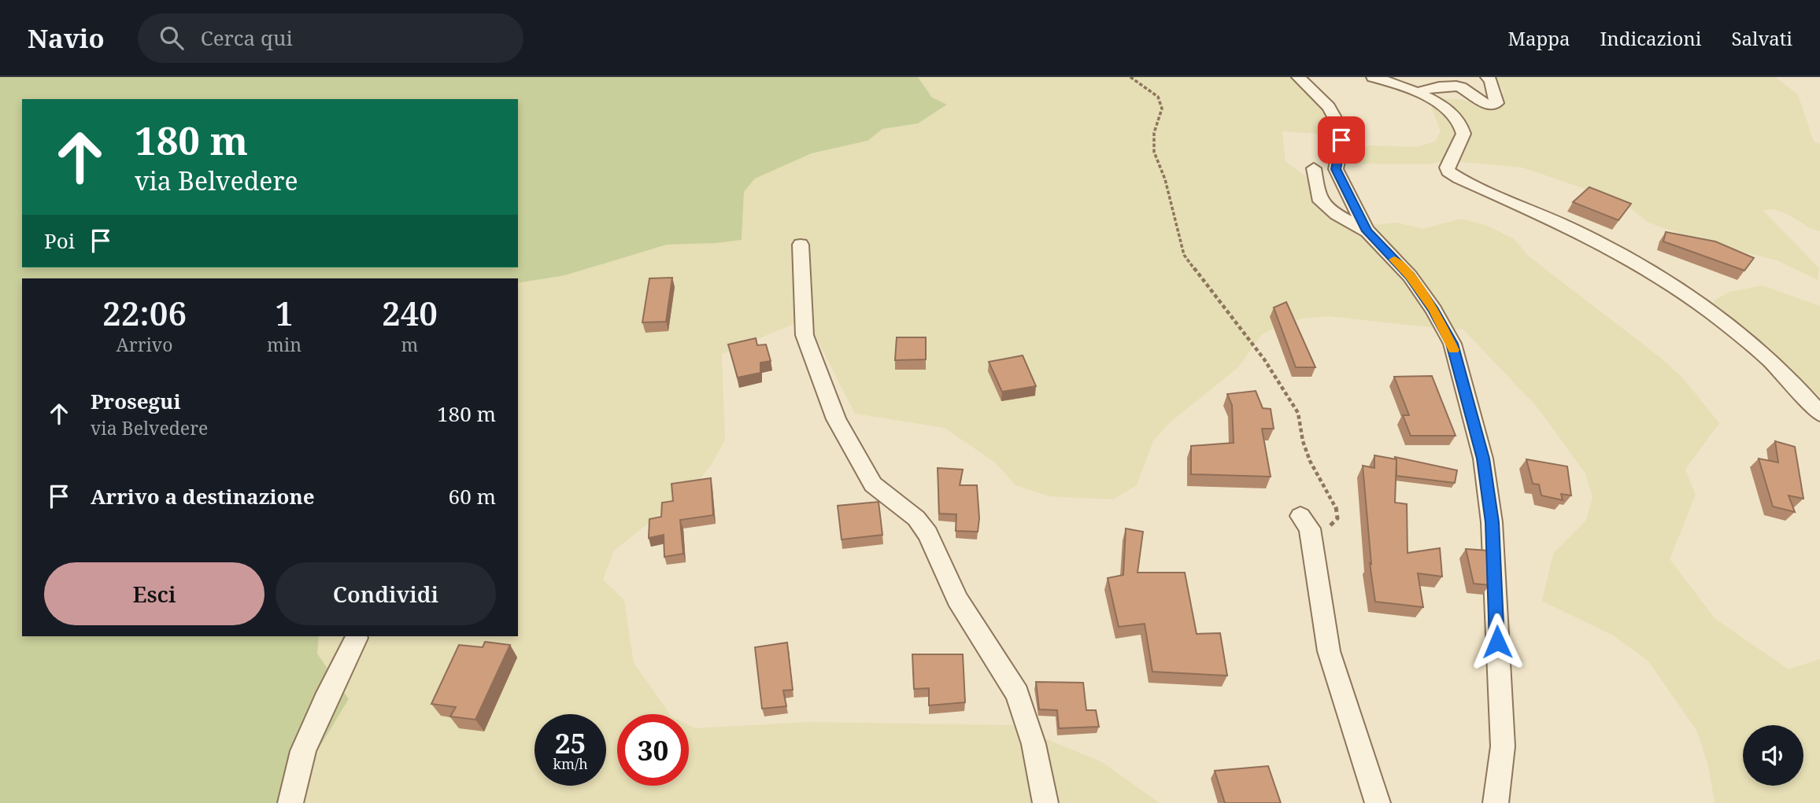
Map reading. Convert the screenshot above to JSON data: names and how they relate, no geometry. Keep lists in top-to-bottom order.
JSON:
{
  "page": {
    "header": "Navio",
    "search": "Cerca qui",
    "nav": ["Mappa", "Indicazioni", "Salvati"],
    "turn": ["180 m", "via Belvedere"],
    "then": "Poi",
    "eta": [
      "22:06",
      "Arrivo",
      "1",
      "min",
      "240",
      "m"
    ],
    "list": [
      {
        "name": "Prosegui",
        "note": "via Belvedere",
        "value": "180 m"
      },
      {
        "name": "Arrivo a destinazione",
        "value": "60 m"
      }
    ],
    "buttons": ["Esci", "Condividi"],
    "speed": "25 km/h",
    "limit": "30"
  }
}
